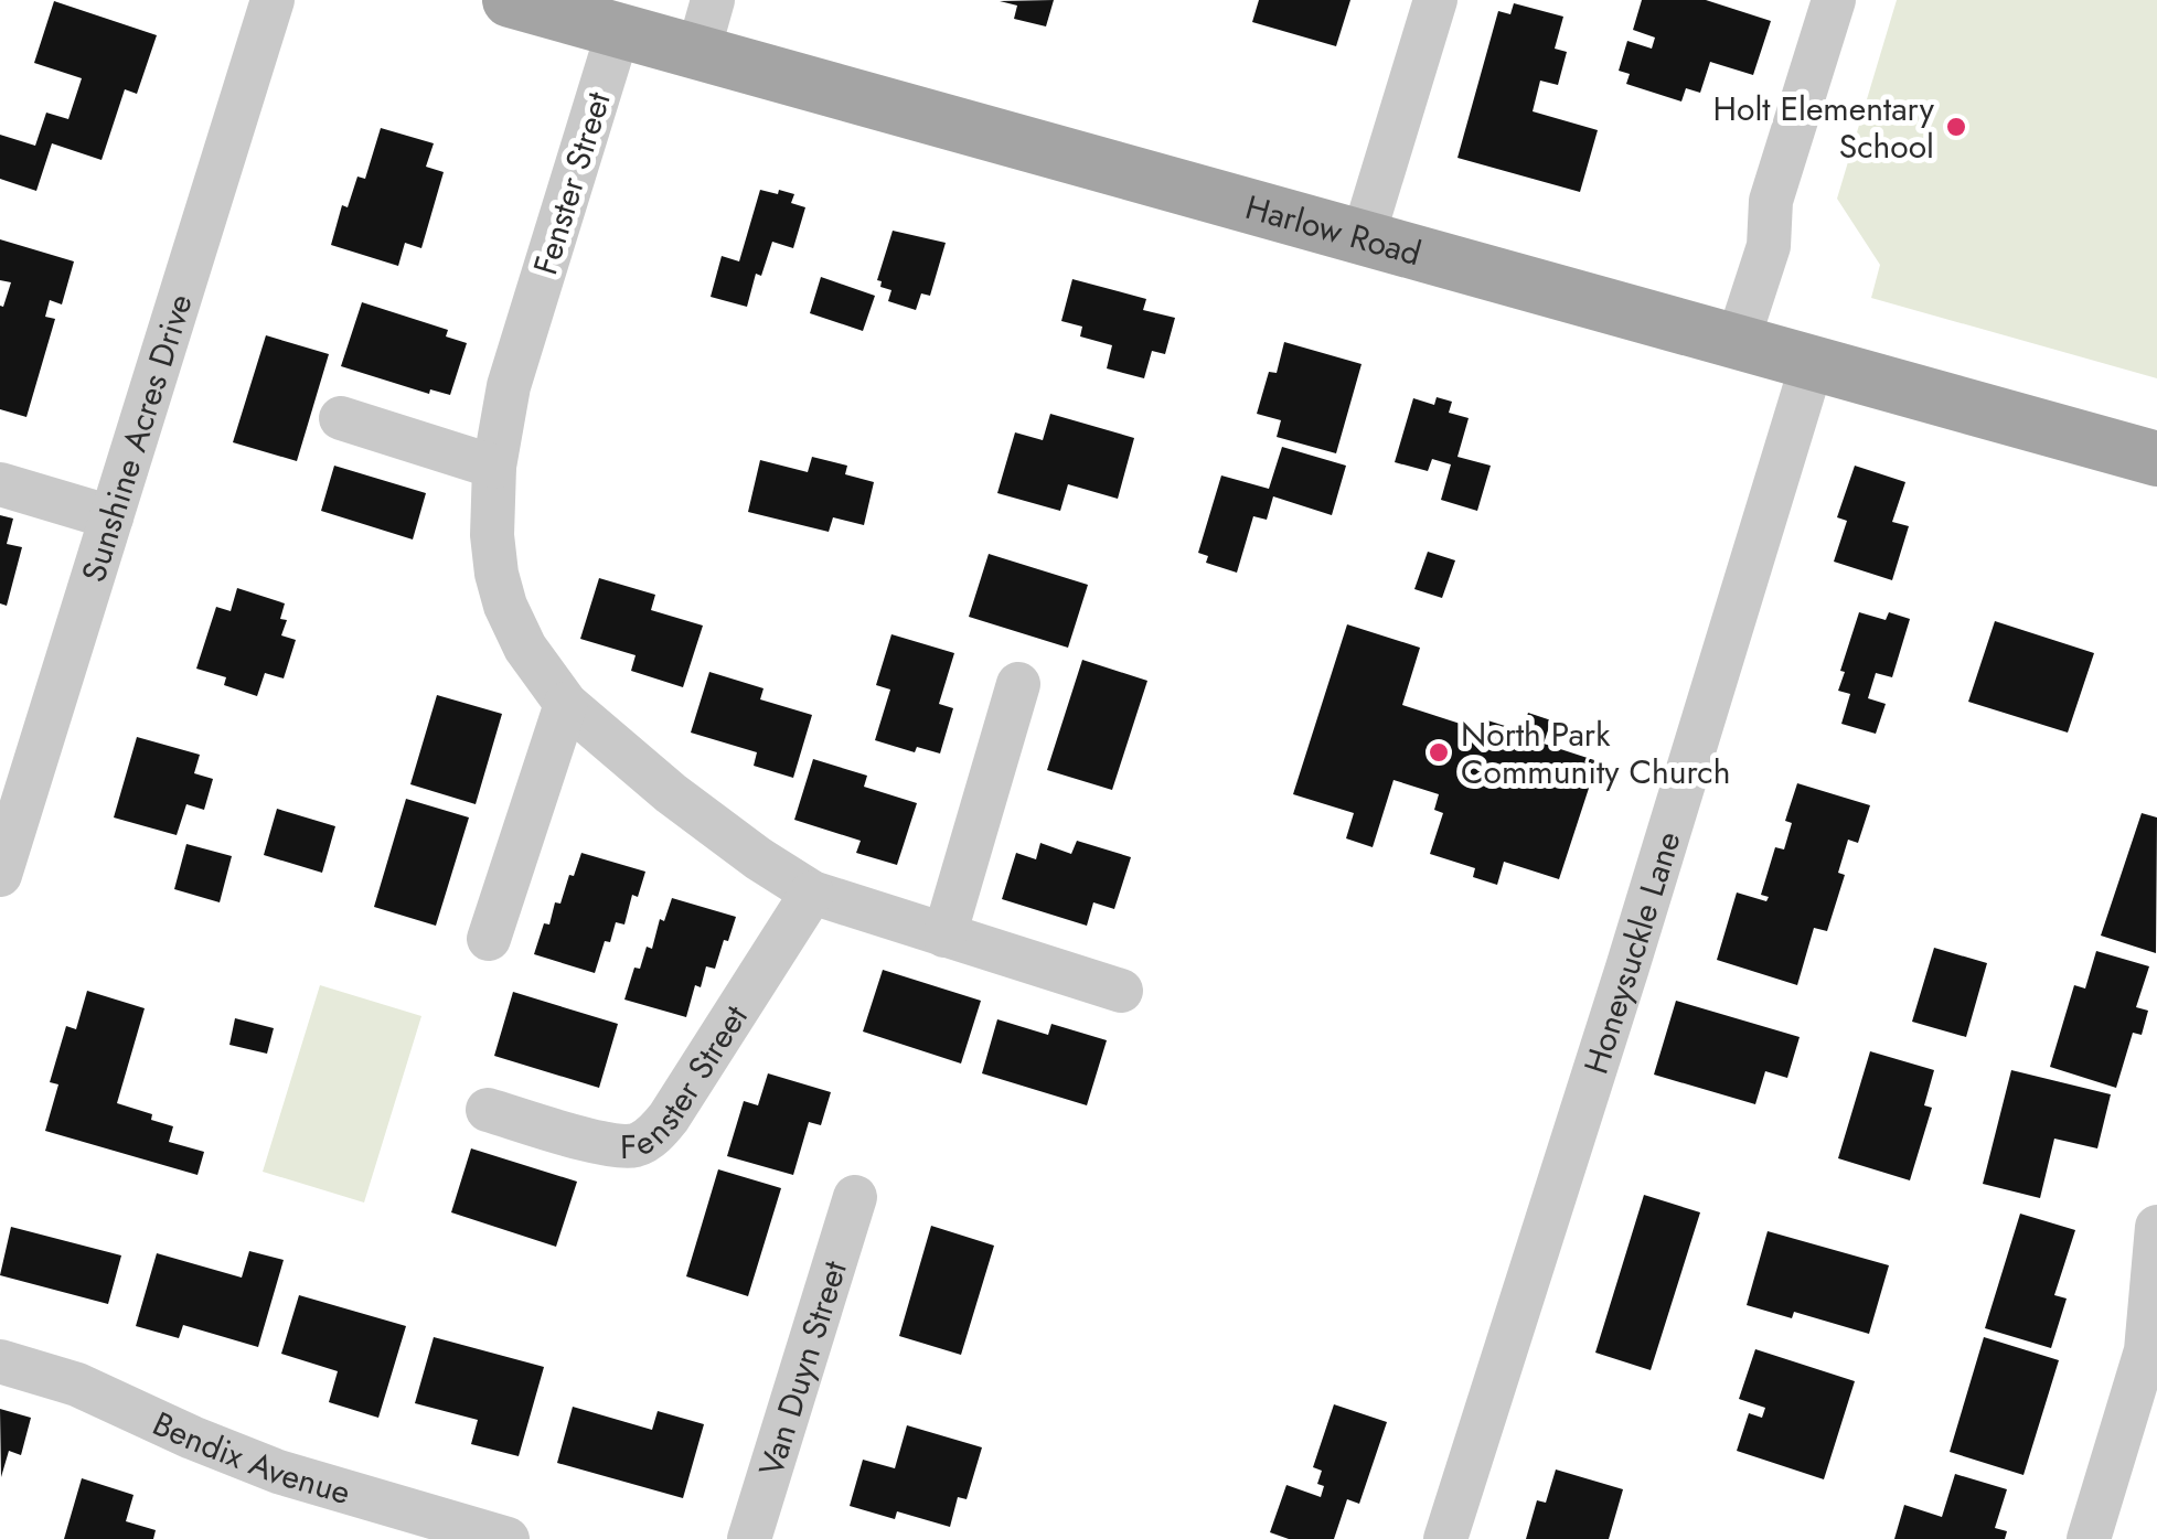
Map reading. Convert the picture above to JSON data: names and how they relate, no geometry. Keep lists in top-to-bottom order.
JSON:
{
  "streets": {
    "main road": ["Harlow Road"],
    "street": [
      "Fenster Street",
      "Sunshine Acres Drive",
      "Honeysuckle Lane",
      "Van Duyn Street",
      "Bendix Avenue"
    ]
  },
  "crossings": [
    ["Fenster Street", "Harlow Road"],
    ["Harlow Road", "Honeysuckle Lane"]
  ],
  "places": ["Holt Elementary School", "North Park Community Church"]
}
